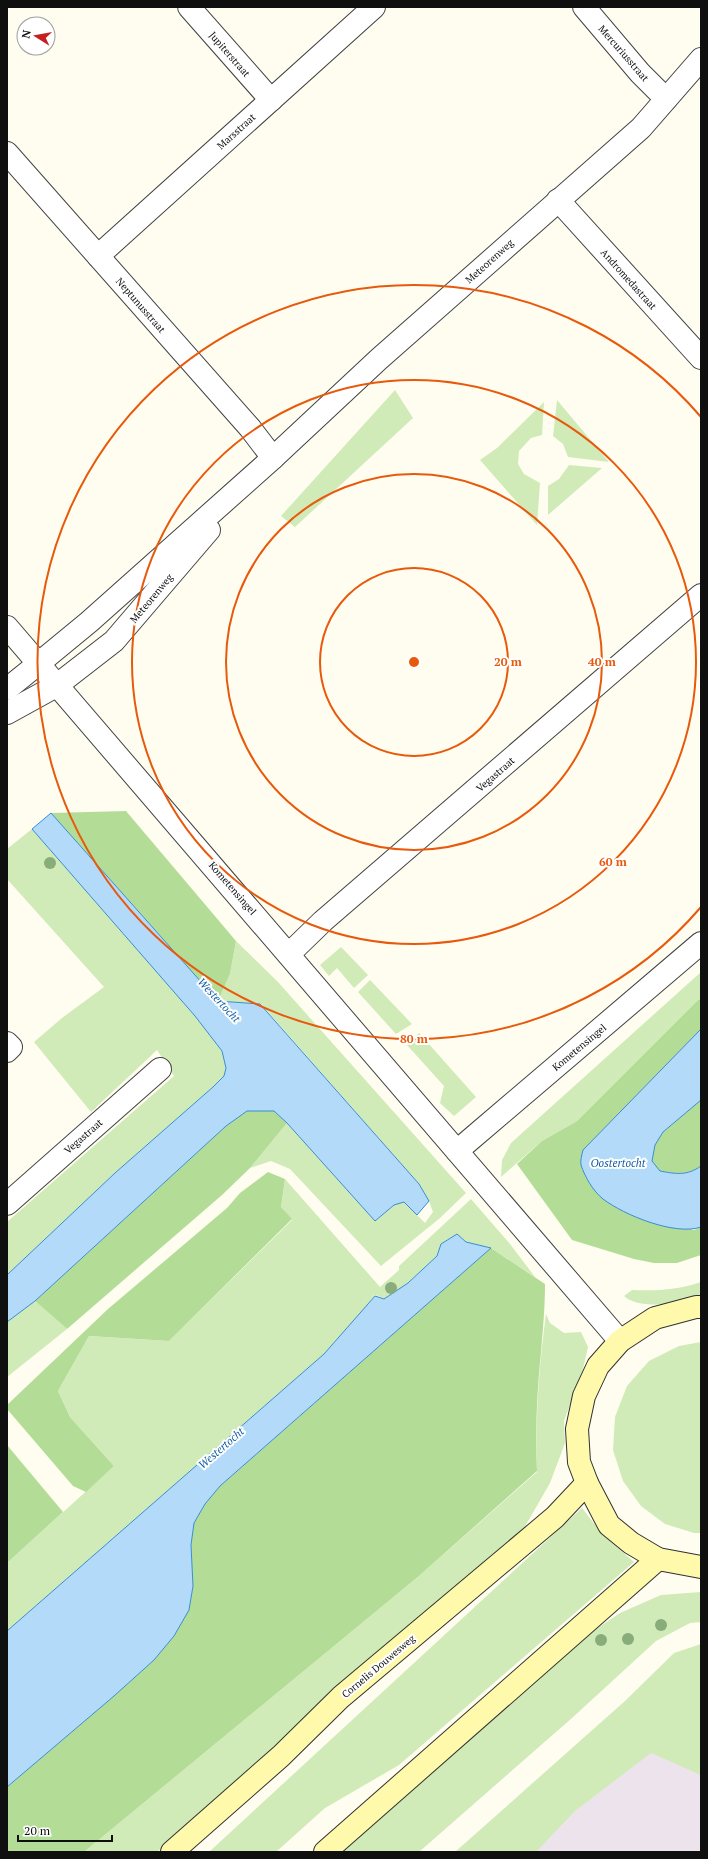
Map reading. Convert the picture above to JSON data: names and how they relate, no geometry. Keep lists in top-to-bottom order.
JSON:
{
  "streets": {
    "main road": ["Cornelis Douwesweg"],
    "street": [
      "Mercuriusstraat",
      "Jupiterstraat",
      "Marsstraat",
      "Meteorenweg",
      "Andromedastraat",
      "Neptunusstraat",
      "Vegastraat",
      "Kometensingel"
    ]
  },
  "crossings": [
    ["Mercuriusstraat", "Meteorenweg"],
    ["Jupiterstraat", "Marsstraat"],
    ["Marsstraat", "Neptunusstraat"],
    ["Meteorenweg", "Andromedastraat"],
    ["Meteorenweg", "Neptunusstraat"],
    ["Meteorenweg", "Kometensingel"],
    ["Vegastraat", "Kometensingel"]
  ],
  "water": ["Westertocht", "Oostertocht"],
  "scale_bar": "20 m",
  "north": "left",
  "rings": [
    "20 m",
    "40 m",
    "60 m",
    "80 m"
  ]
}
